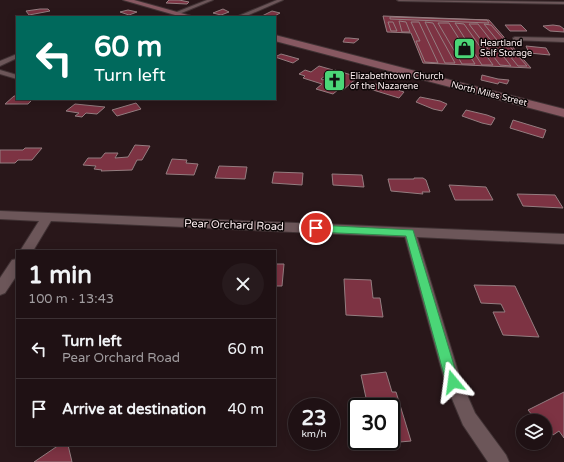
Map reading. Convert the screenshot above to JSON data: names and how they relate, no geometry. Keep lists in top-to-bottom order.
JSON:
{
  "streets": {
    "main road": ["North Miles Street"],
    "street": ["Pear Orchard Road"]
  },
  "places": {
    "shop": ["Heartland Self Storage"],
    "church": ["Elizabethtown Church of the Nazarene"]
  },
  "page": {
    "turn": ["60 m", "Turn left"],
    "heading": ["1 min", "100 m · 13:43"],
    "list": [
      {
        "name": "Turn left",
        "note": "Pear Orchard Road",
        "value": "60 m"
      },
      {
        "name": "Arrive at destination",
        "value": "40 m"
      }
    ],
    "speed": "23 km/h",
    "limit": "30"
  }
}
